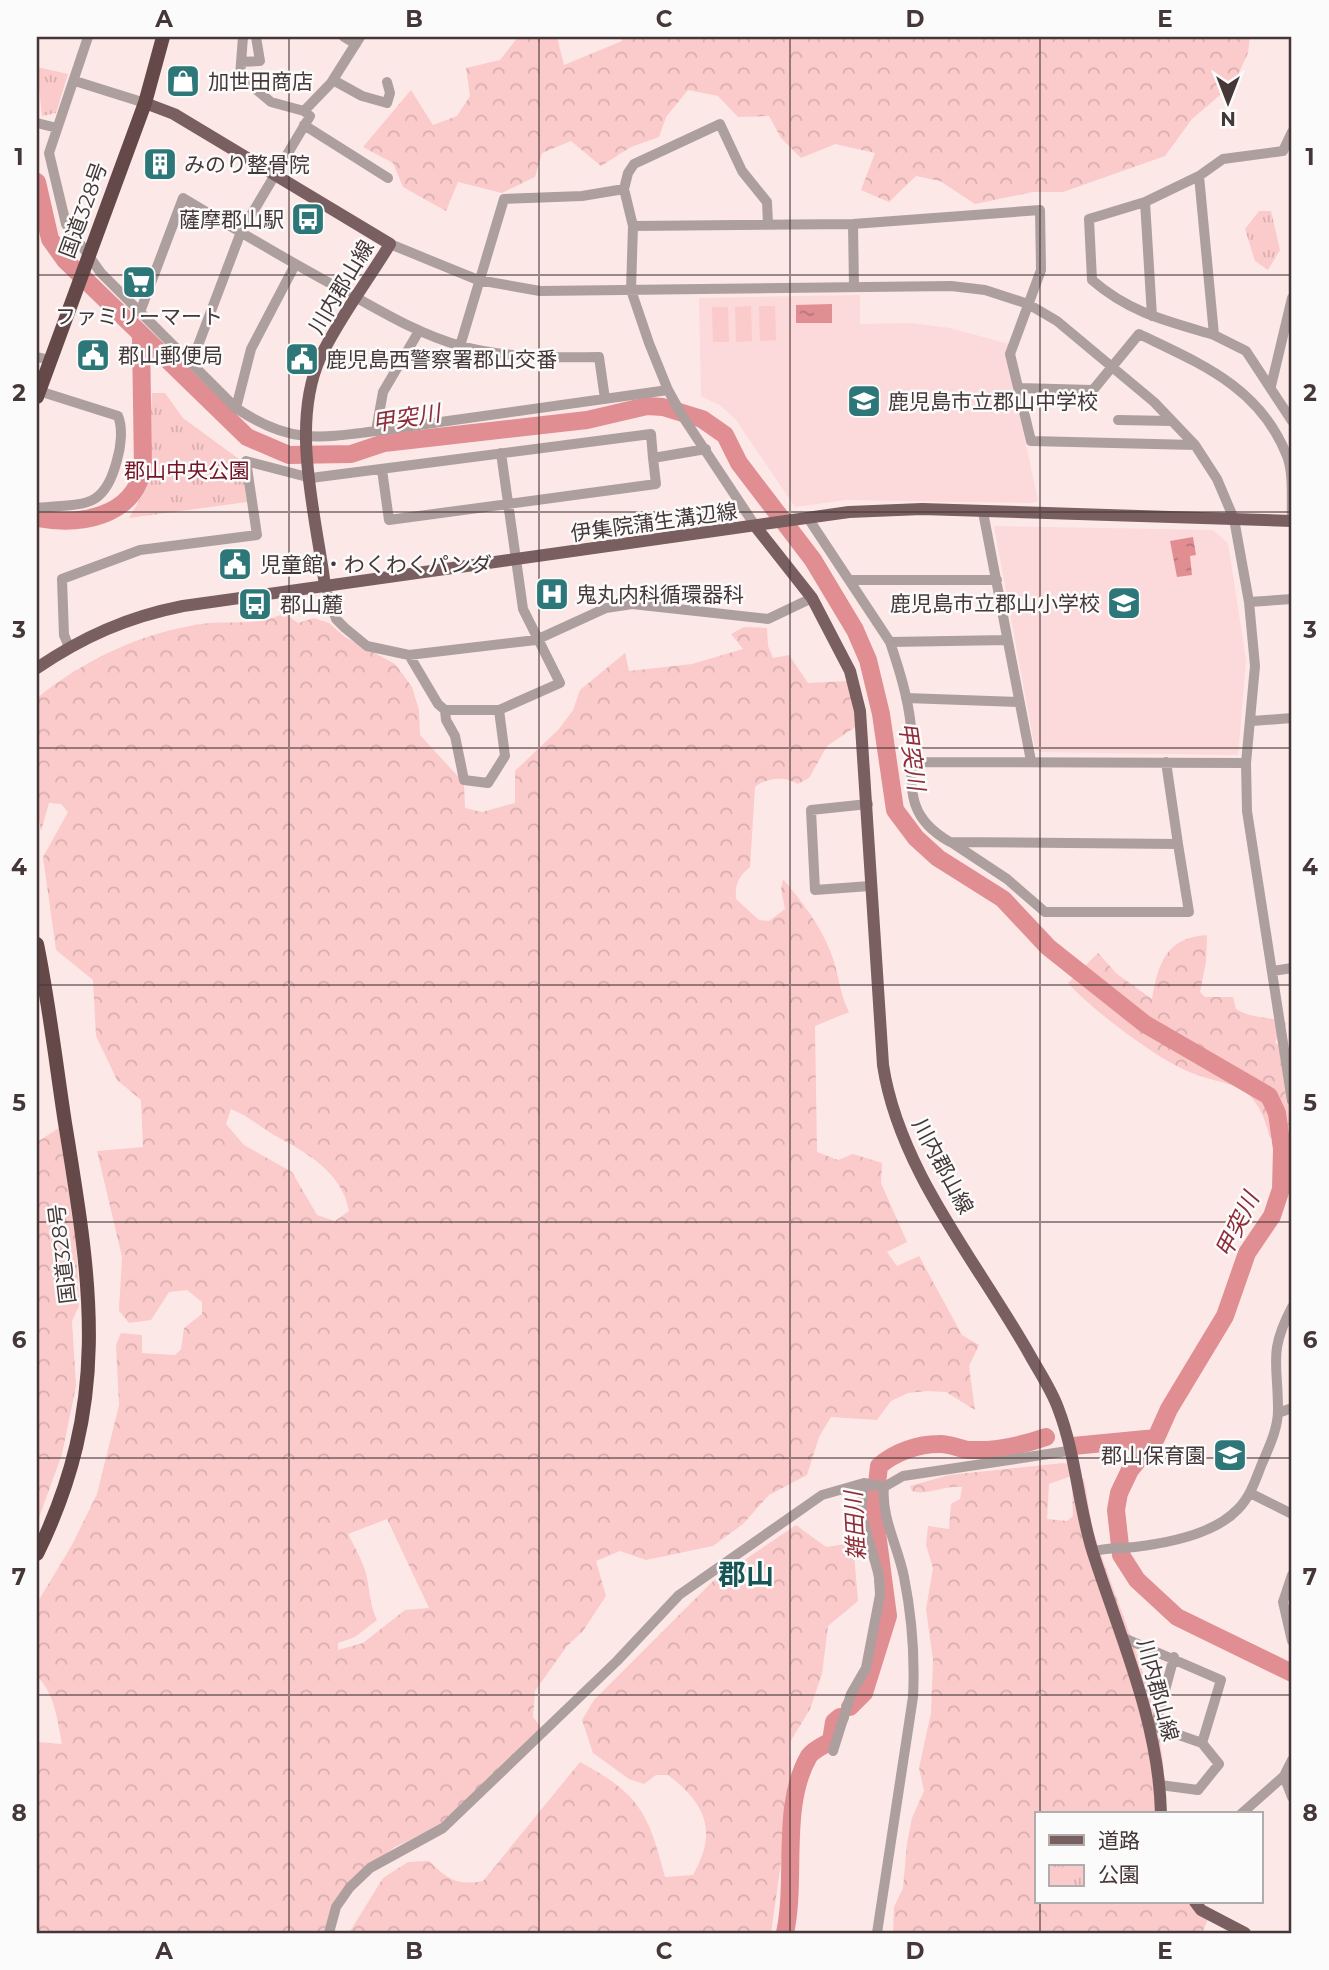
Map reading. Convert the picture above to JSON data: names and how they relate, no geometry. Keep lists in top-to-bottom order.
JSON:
{
  "streets": {
    "highway": ["国道328号"],
    "main road": ["川内郡山線", "伊集院蒲生溝辺線"]
  },
  "crossings": [
    ["国道328号", "川内郡山線"],
    ["川内郡山線", "伊集院蒲生溝辺線"]
  ],
  "districts": ["郡山"],
  "water": ["甲突川", "雑田川"],
  "parks": ["郡山中央公園"],
  "places": {
    "shop": ["加世田商店"],
    "building": ["みのり整骨院"],
    "bus stop": ["薩摩郡山駅", "郡山麓"],
    "supermarket": ["ファミリーマート"],
    "public building": ["郡山郵便局", "鹿児島西警察署郡山交番", "児童館・わくわくパンダ"],
    "school or university": ["鹿児島市立郡山中学校", "鹿児島市立郡山小学校", "郡山保育園"],
    "hospital": ["鬼丸内科循環器科"]
  },
  "legend": ["道路", "公園"],
  "north": "bottom",
  "grid": {
    "columns": [
      "A",
      "B",
      "C",
      "D",
      "E"
    ],
    "rows": [
      "1",
      "2",
      "3",
      "4",
      "5",
      "6",
      "7",
      "8"
    ]
  }
}
